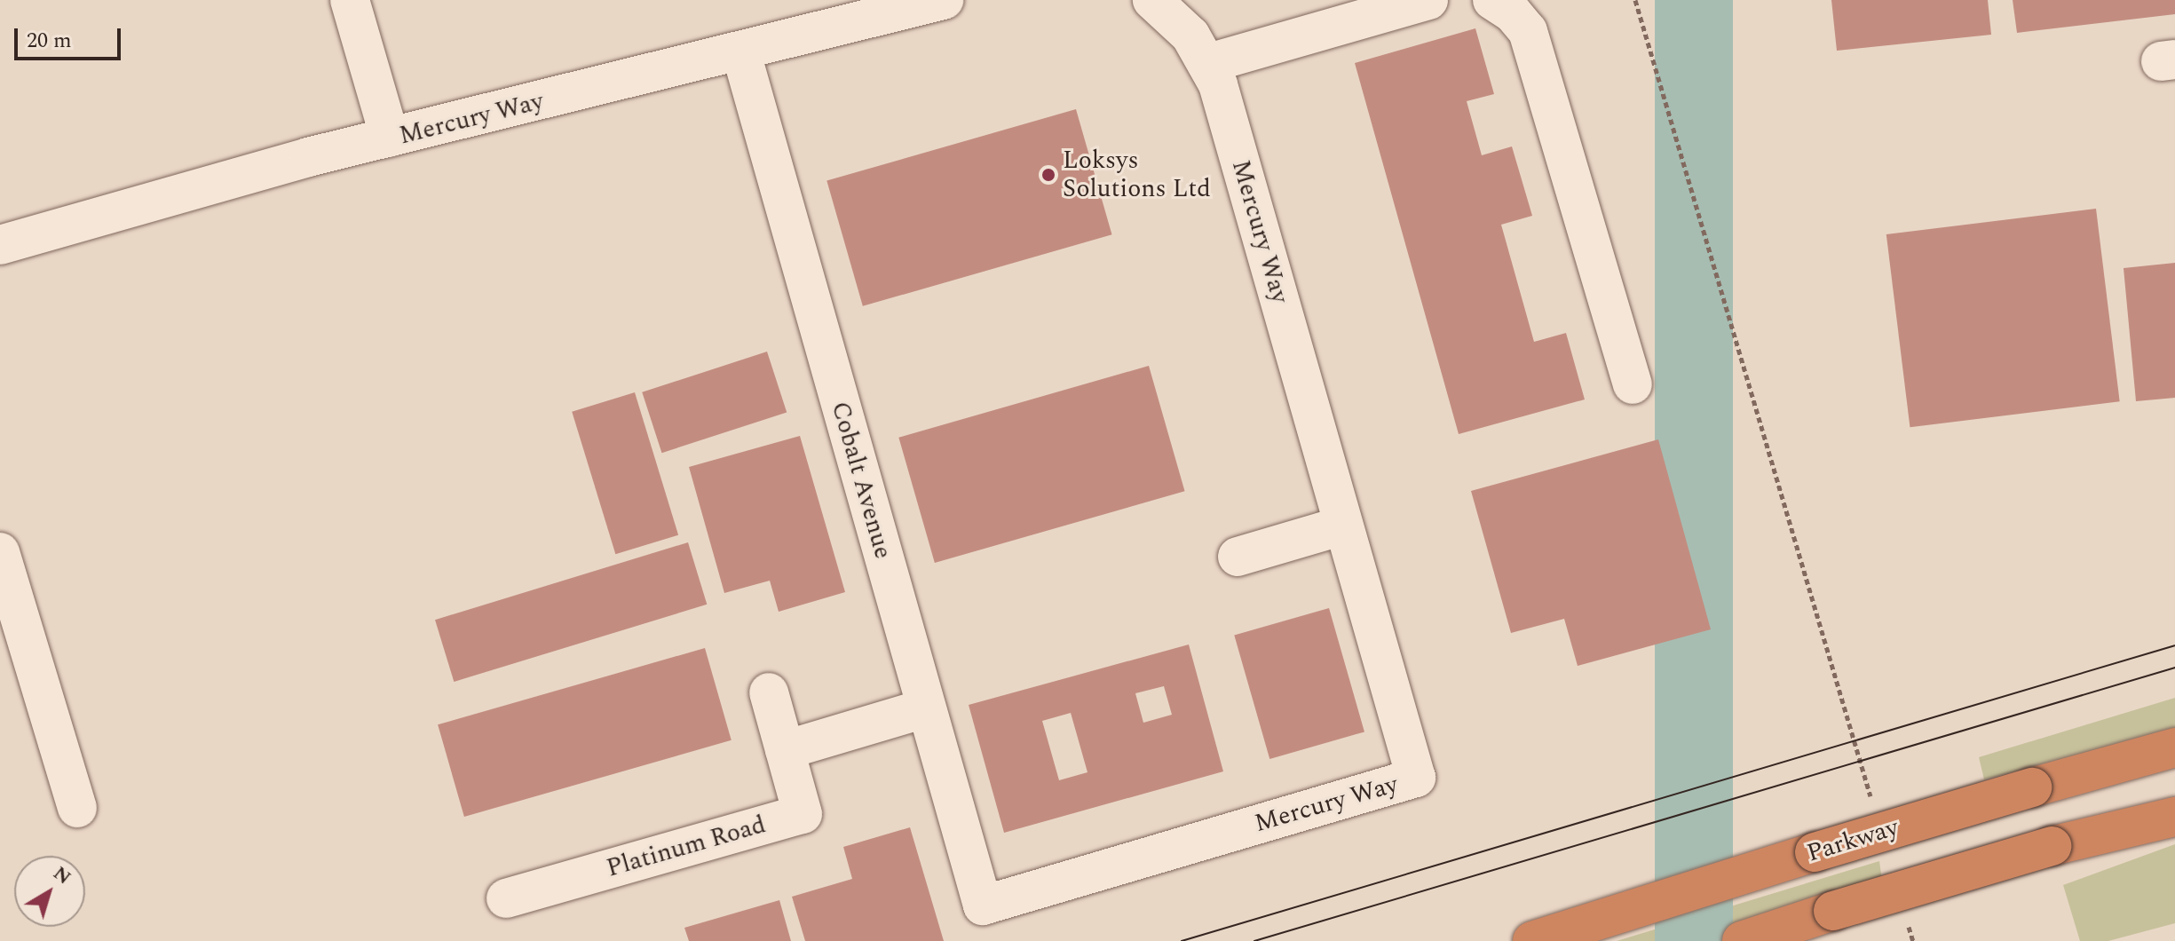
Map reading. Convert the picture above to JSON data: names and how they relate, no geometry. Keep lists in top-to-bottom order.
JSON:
{
  "streets": {
    "highway": ["Parkway"],
    "street": ["Mercury Way", "Cobalt Avenue", "Platinum Road"]
  },
  "crossings": [
    ["Mercury Way", "Cobalt Avenue"]
  ],
  "places": ["Loksys Solutions Ltd"],
  "scale_bar": "20 m",
  "north": "top right"
}
